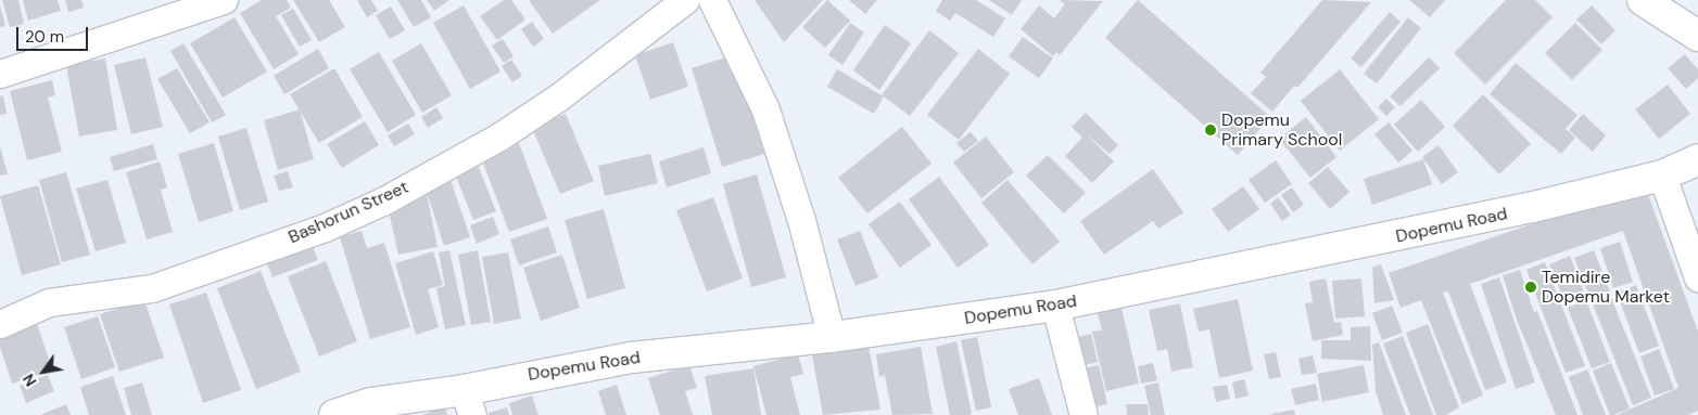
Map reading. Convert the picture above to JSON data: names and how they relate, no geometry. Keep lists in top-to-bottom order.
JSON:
{
  "streets": {
    "main road": ["Dopemu Road"],
    "street": ["Bashorun Street"]
  },
  "places": ["Dopemu Primary School", "Temidire Dopemu Market"],
  "scale_bar": "20 m",
  "north": "bottom left"
}
